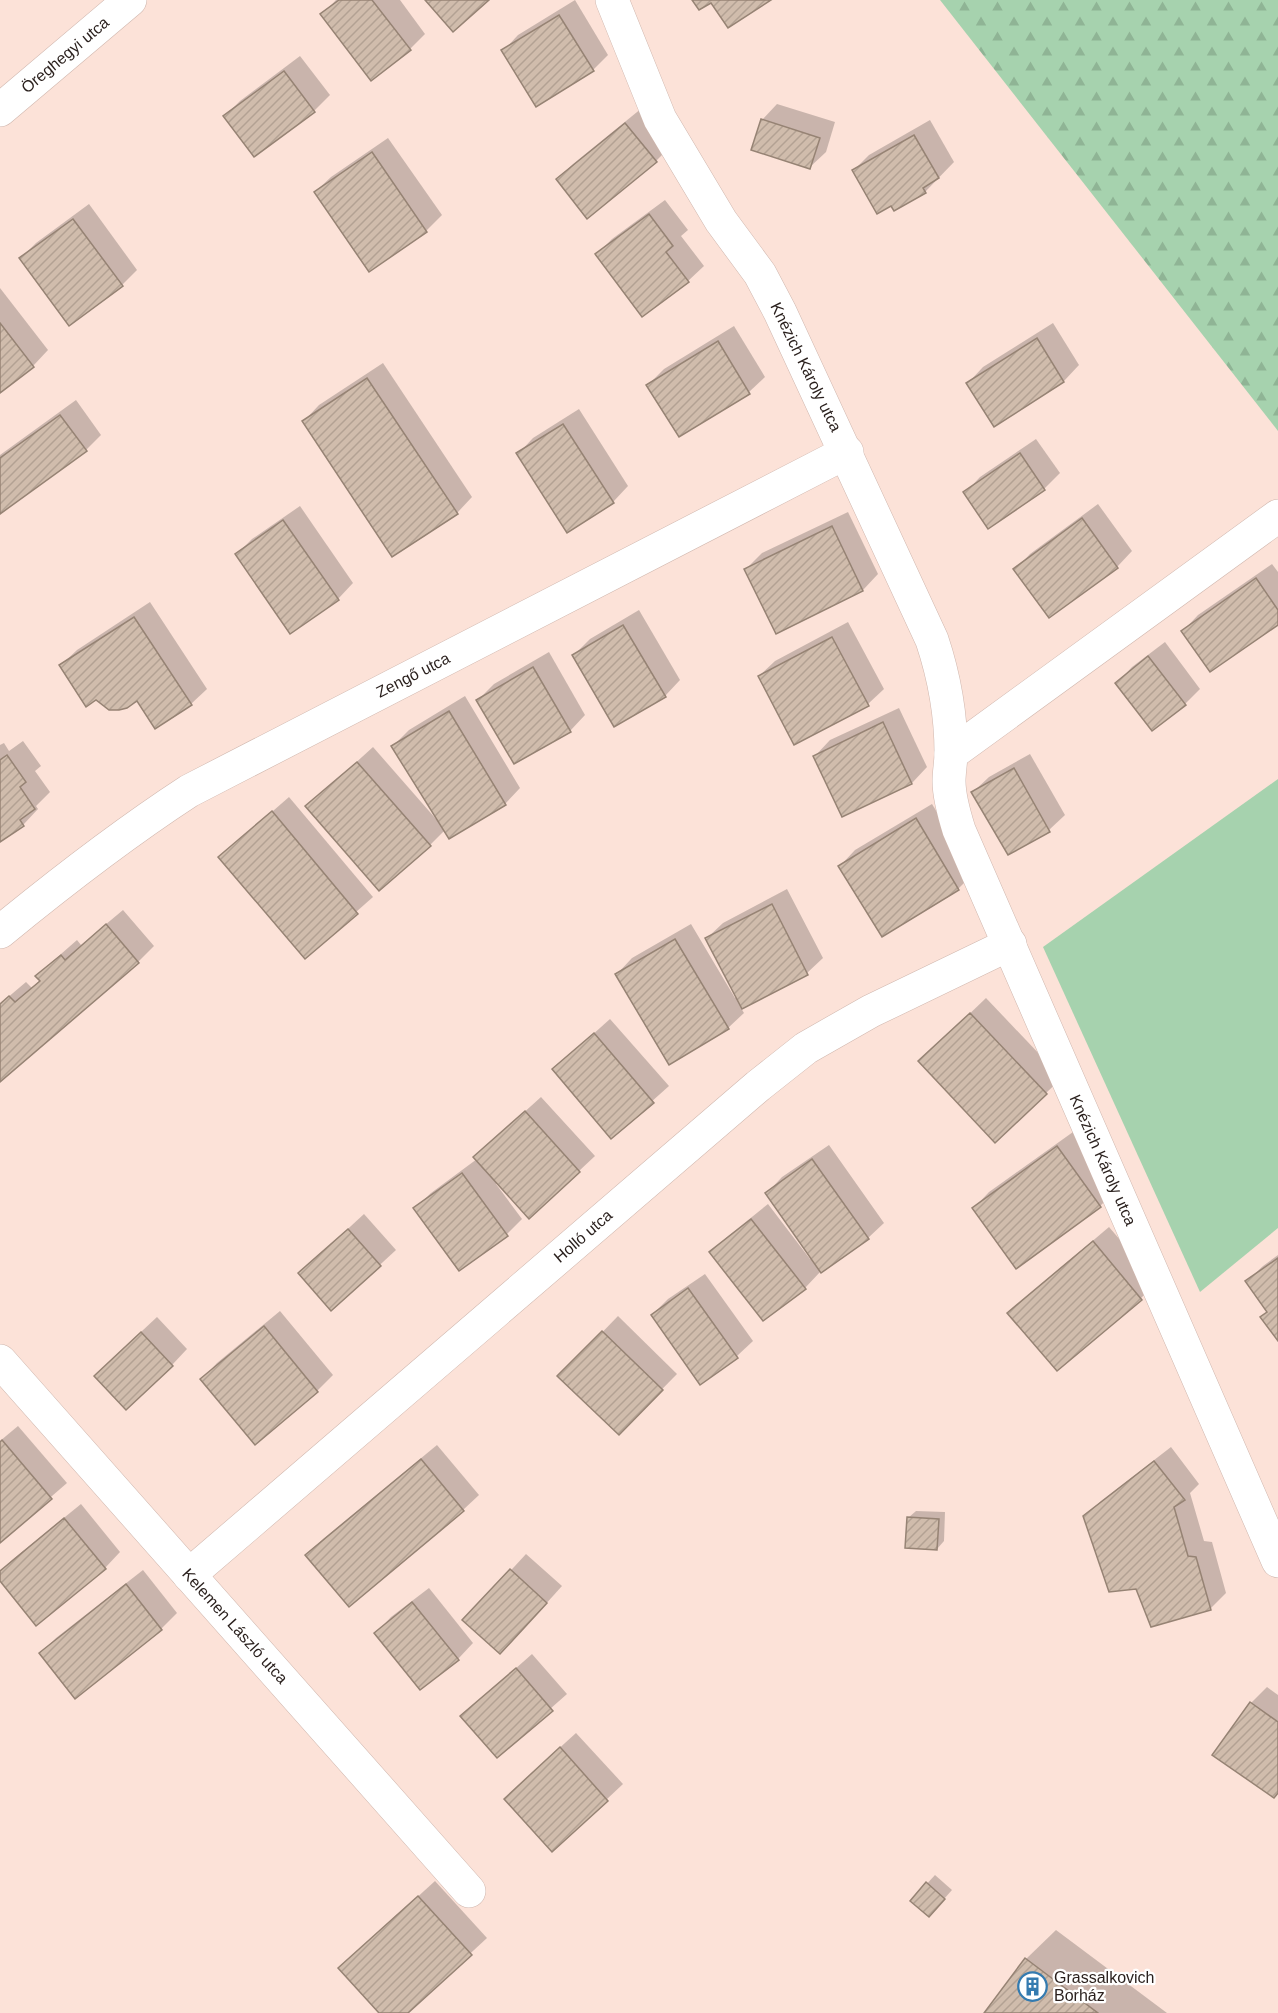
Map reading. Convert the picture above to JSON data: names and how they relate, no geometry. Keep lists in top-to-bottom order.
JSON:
{
  "streets": {
    "street": [
      "Öreghegyi utca",
      "Knézich Károly utca",
      "Zengő utca",
      "Holló utca",
      "Kelemen László utca"
    ]
  },
  "crossings": [
    ["Knézich Károly utca", "Zengő utca"],
    ["Knézich Károly utca", "Holló utca"],
    ["Holló utca", "Kelemen László utca"]
  ],
  "places": {
    "building": ["Grassalkovich Borház"]
  }
}
